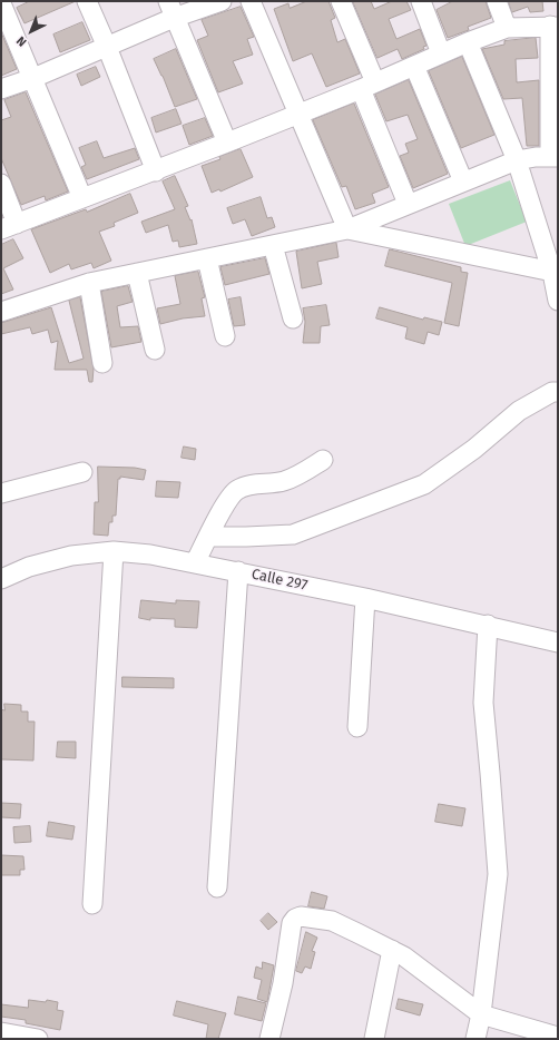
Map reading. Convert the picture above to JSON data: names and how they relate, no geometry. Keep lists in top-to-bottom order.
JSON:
{
  "streets": {
    "street": ["Calle 297"]
  },
  "north": "bottom left"
}
